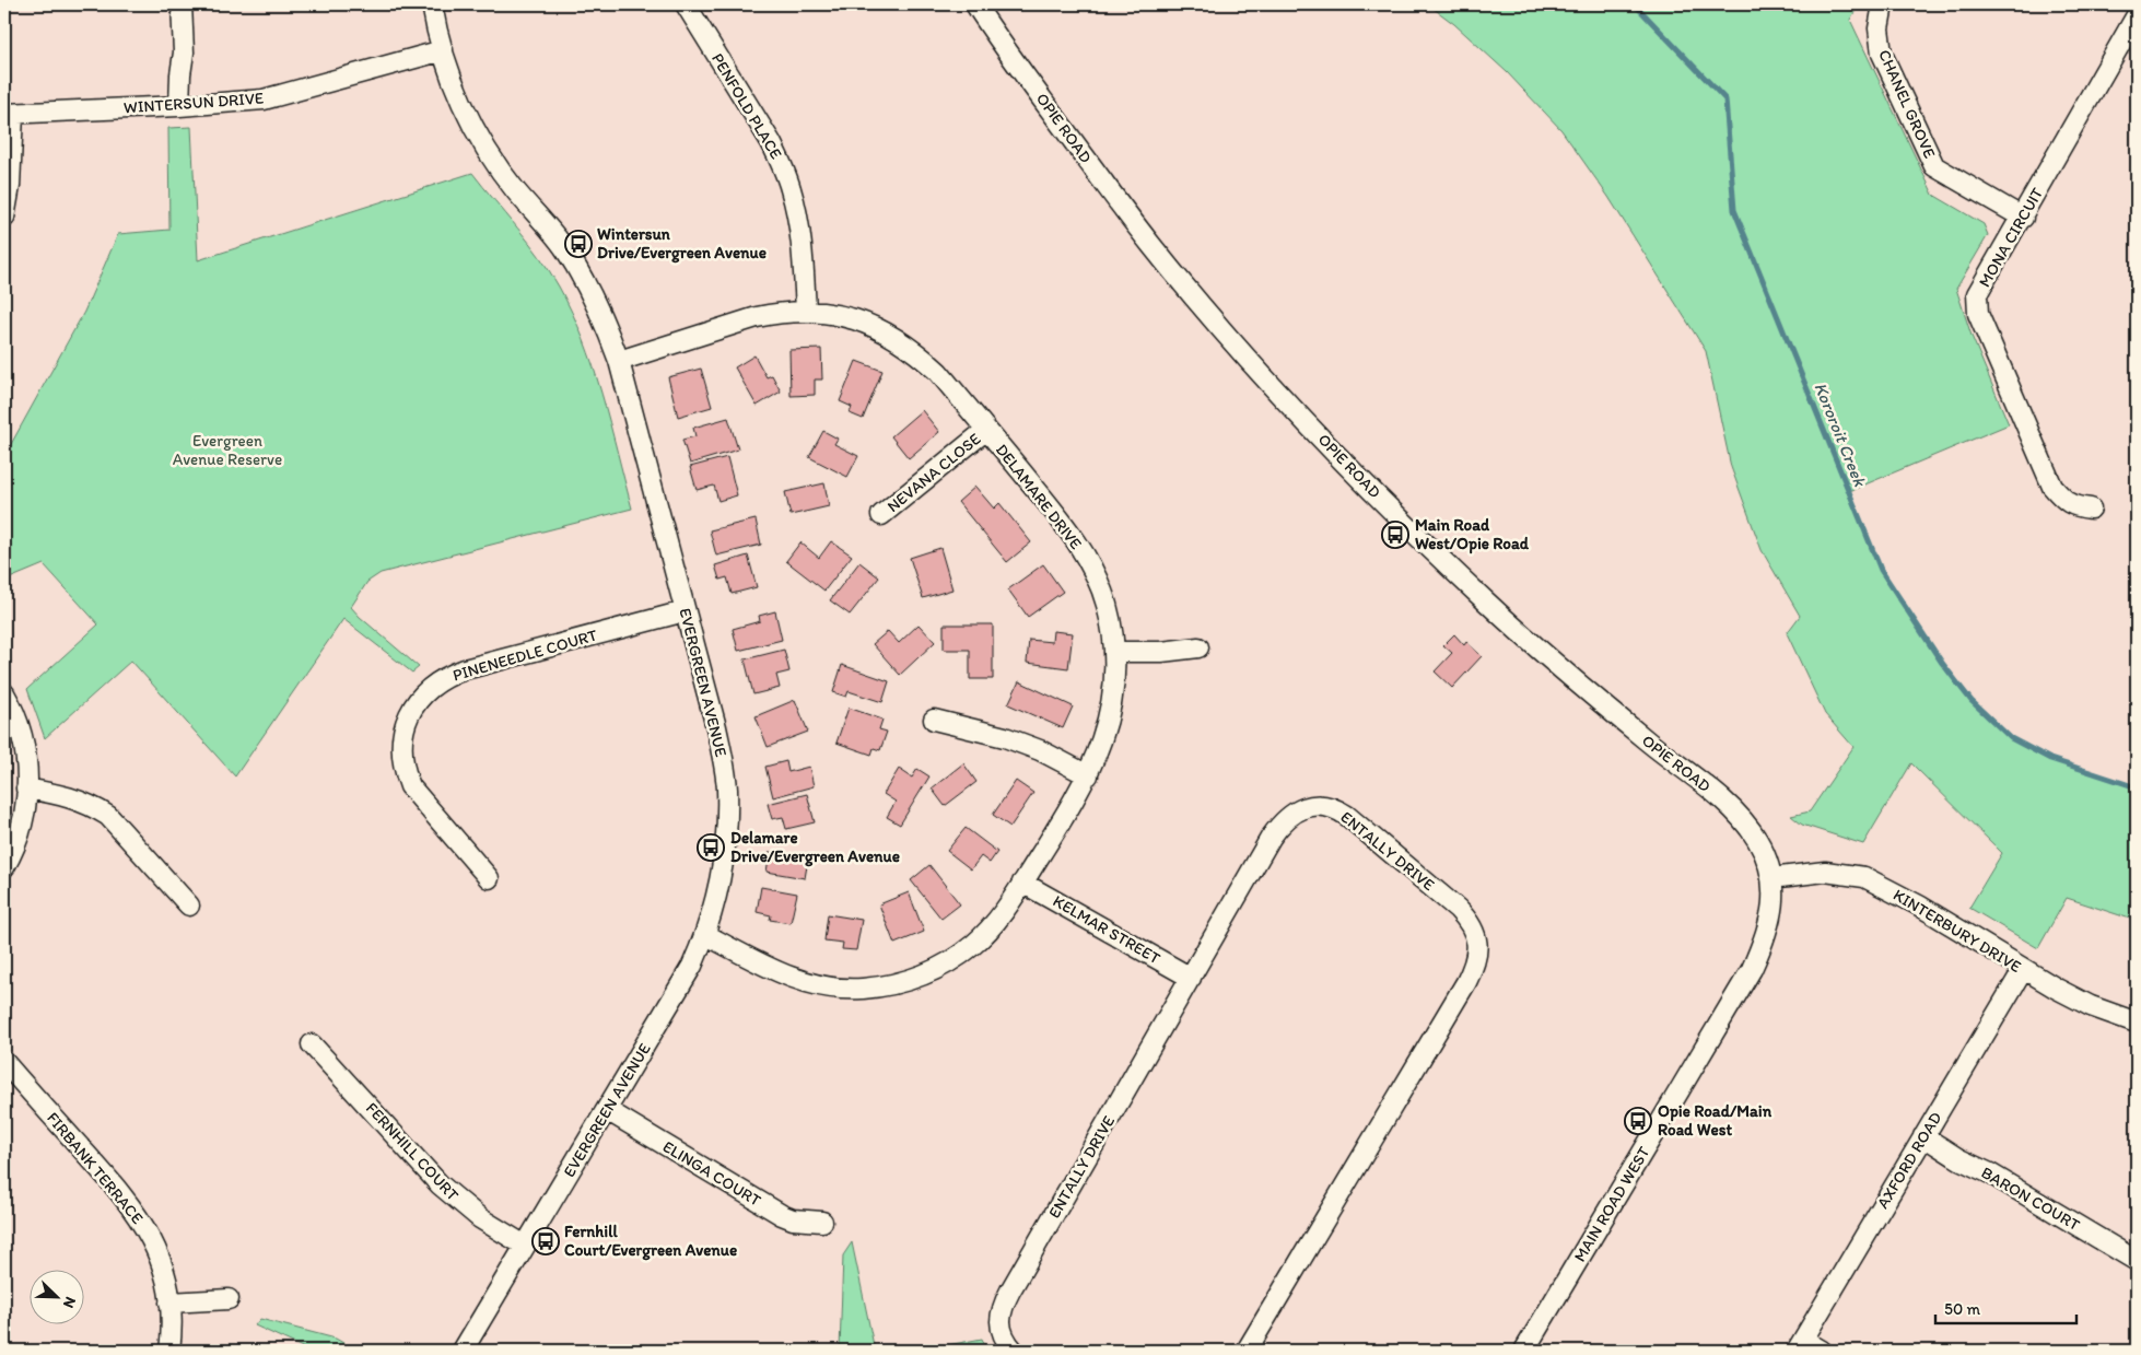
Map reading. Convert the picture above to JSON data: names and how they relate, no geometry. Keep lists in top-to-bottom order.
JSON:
{
  "streets": {
    "street": [
      "WINTERSUN DRIVE",
      "CHANEL GROVE",
      "PENFOLD PLACE",
      "OPIE ROAD",
      "MONA CIRCUIT",
      "NEVANA CLOSE",
      "DELAMARE DRIVE",
      "PINENEEDLE COURT",
      "EVERGREEN AVENUE",
      "ENTALLY DRIVE",
      "KELMAR STREET",
      "KINTERBURY DRIVE",
      "FERNHILL COURT",
      "AXFORD ROAD",
      "FIRBANK TERRACE",
      "ELINGA COURT",
      "BARON COURT",
      "MAIN ROAD WEST"
    ]
  },
  "crossings": [
    ["WINTERSUN DRIVE", "EVERGREEN AVENUE"],
    ["CHANEL GROVE", "MONA CIRCUIT"],
    ["PENFOLD PLACE", "DELAMARE DRIVE"],
    ["OPIE ROAD", "KINTERBURY DRIVE"],
    ["OPIE ROAD", "MAIN ROAD WEST"],
    ["NEVANA CLOSE", "DELAMARE DRIVE"],
    ["DELAMARE DRIVE", "EVERGREEN AVENUE"],
    ["DELAMARE DRIVE", "KELMAR STREET"],
    ["PINENEEDLE COURT", "EVERGREEN AVENUE"],
    ["EVERGREEN AVENUE", "FERNHILL COURT"],
    ["EVERGREEN AVENUE", "ELINGA COURT"],
    ["ENTALLY DRIVE", "KELMAR STREET"],
    ["KINTERBURY DRIVE", "AXFORD ROAD"],
    ["KINTERBURY DRIVE", "MAIN ROAD WEST"],
    ["AXFORD ROAD", "BARON COURT"]
  ],
  "water": ["Kororoit Creek"],
  "parks": ["Evergreen Avenue Reserve"],
  "places": {
    "bus stop": [
      "Wintersun Drive/Evergreen Avenue",
      "Main Road West/Opie Road",
      "Delamare Drive/Evergreen Avenue",
      "Opie Road/Main Road West",
      "Fernhill Court/Evergreen Avenue"
    ]
  },
  "scale_bar": "50 m",
  "north": "bottom right"
}
